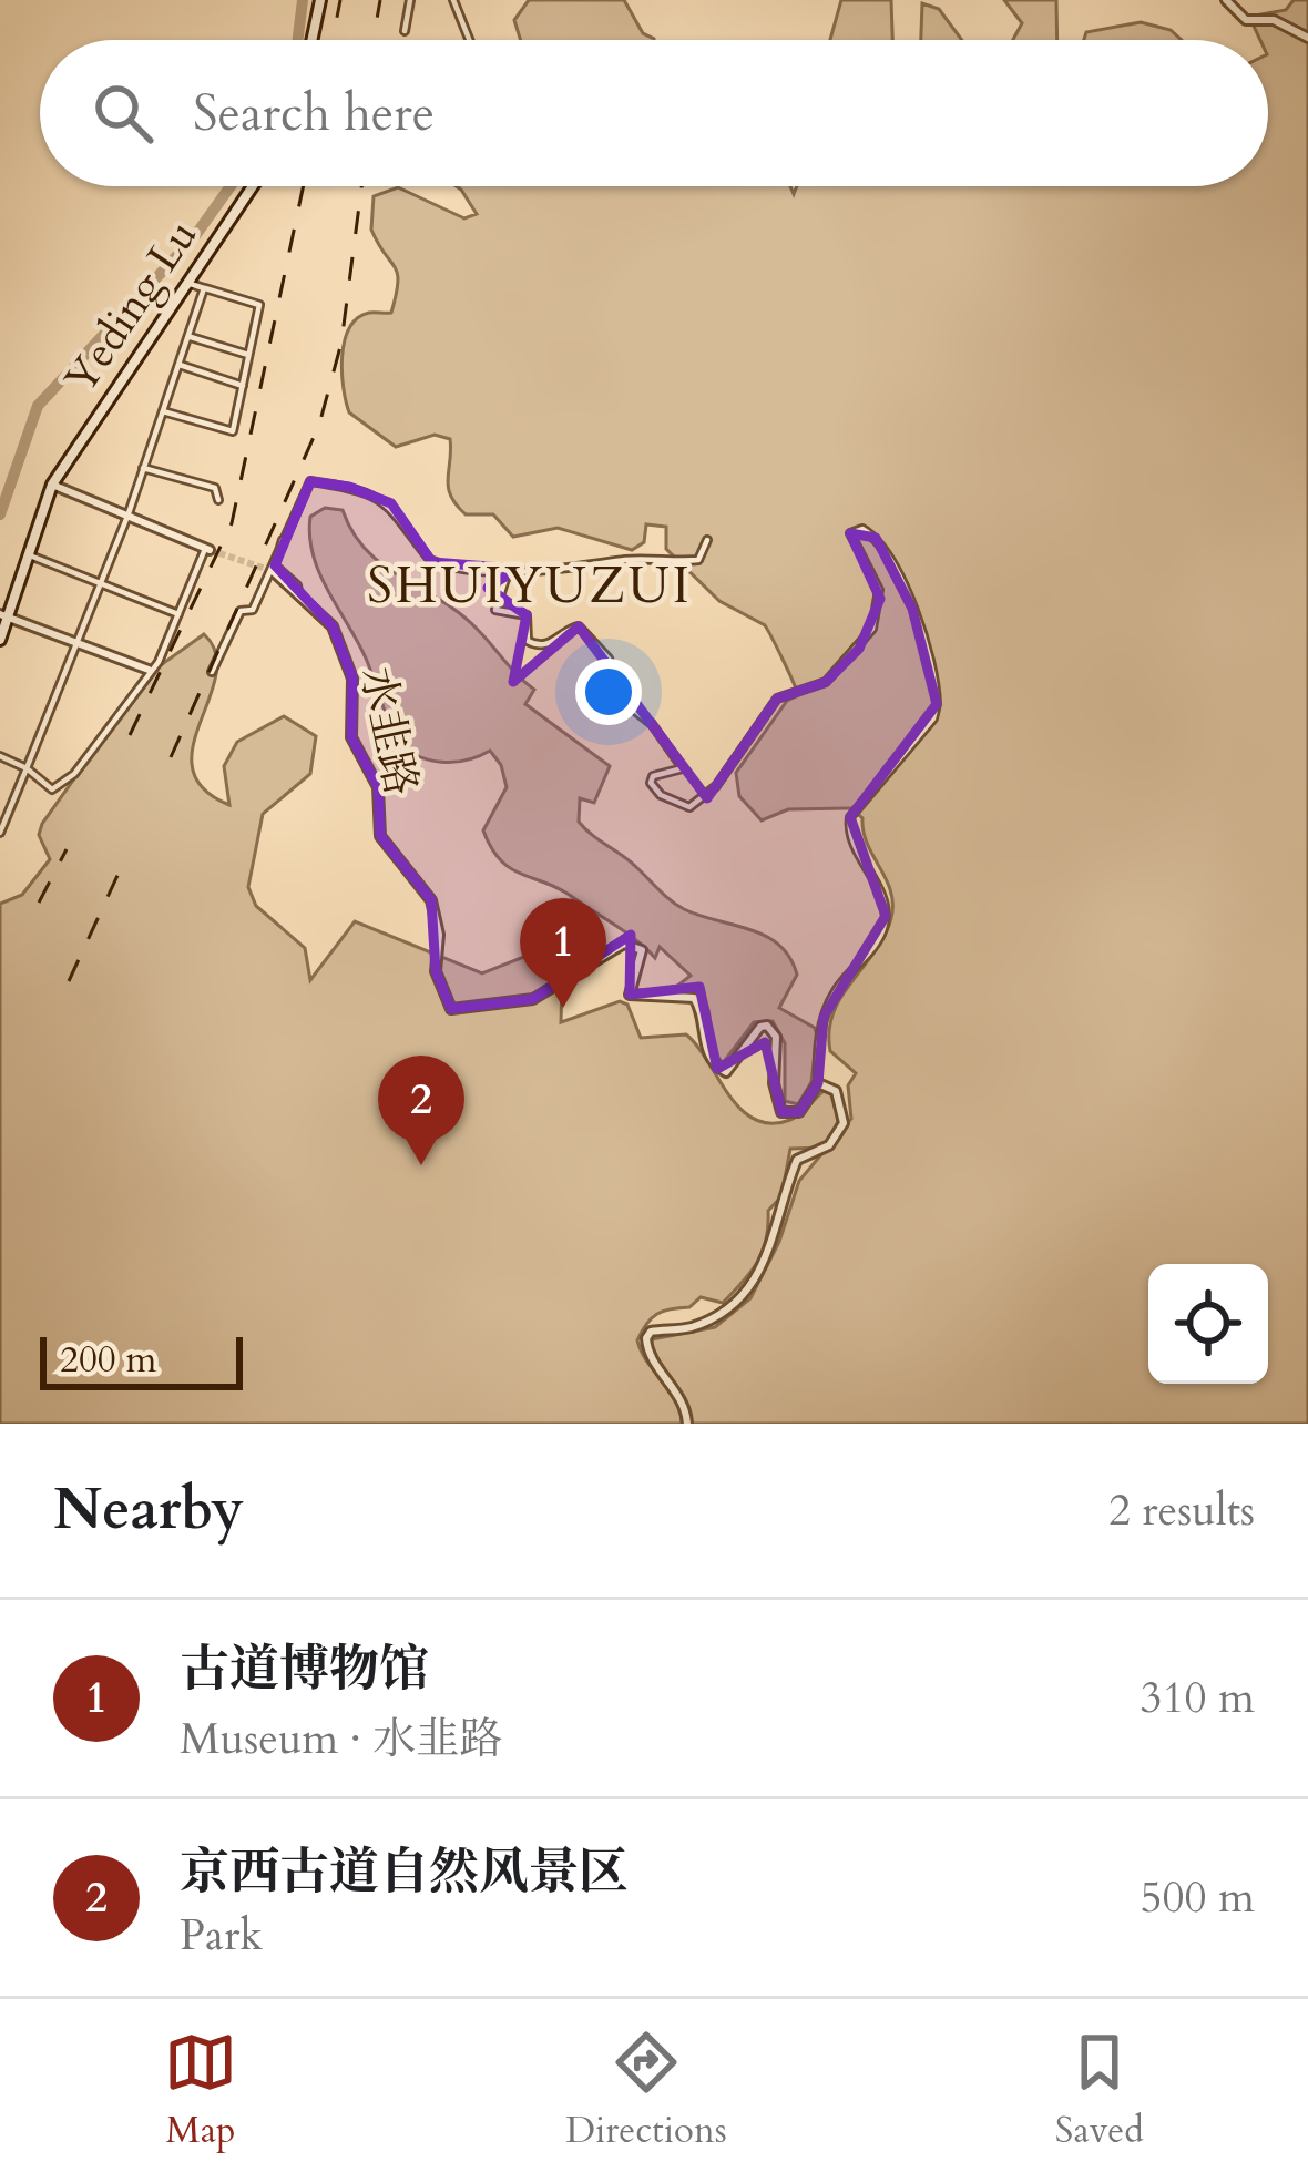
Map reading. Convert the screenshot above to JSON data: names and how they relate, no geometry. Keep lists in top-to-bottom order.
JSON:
{
  "streets": {
    "main road": ["Yeding Lu"],
    "street": ["水韭路"]
  },
  "districts": ["SHUIYUZUI"],
  "scale_bar": "200 m",
  "page": {
    "search": "Search here",
    "pins": ["1", "2"],
    "scale": "200 m",
    "heading": ["Nearby", "2 results"],
    "list": [
      {
        "mark": "1",
        "name": "古道博物馆",
        "note": "Museum · 水韭路",
        "value": "310 m"
      },
      {
        "mark": "2",
        "name": "京西古道自然风景区",
        "note": "Park",
        "value": "500 m"
      }
    ],
    "nav": ["Map", "Directions", "Saved"]
  }
}
